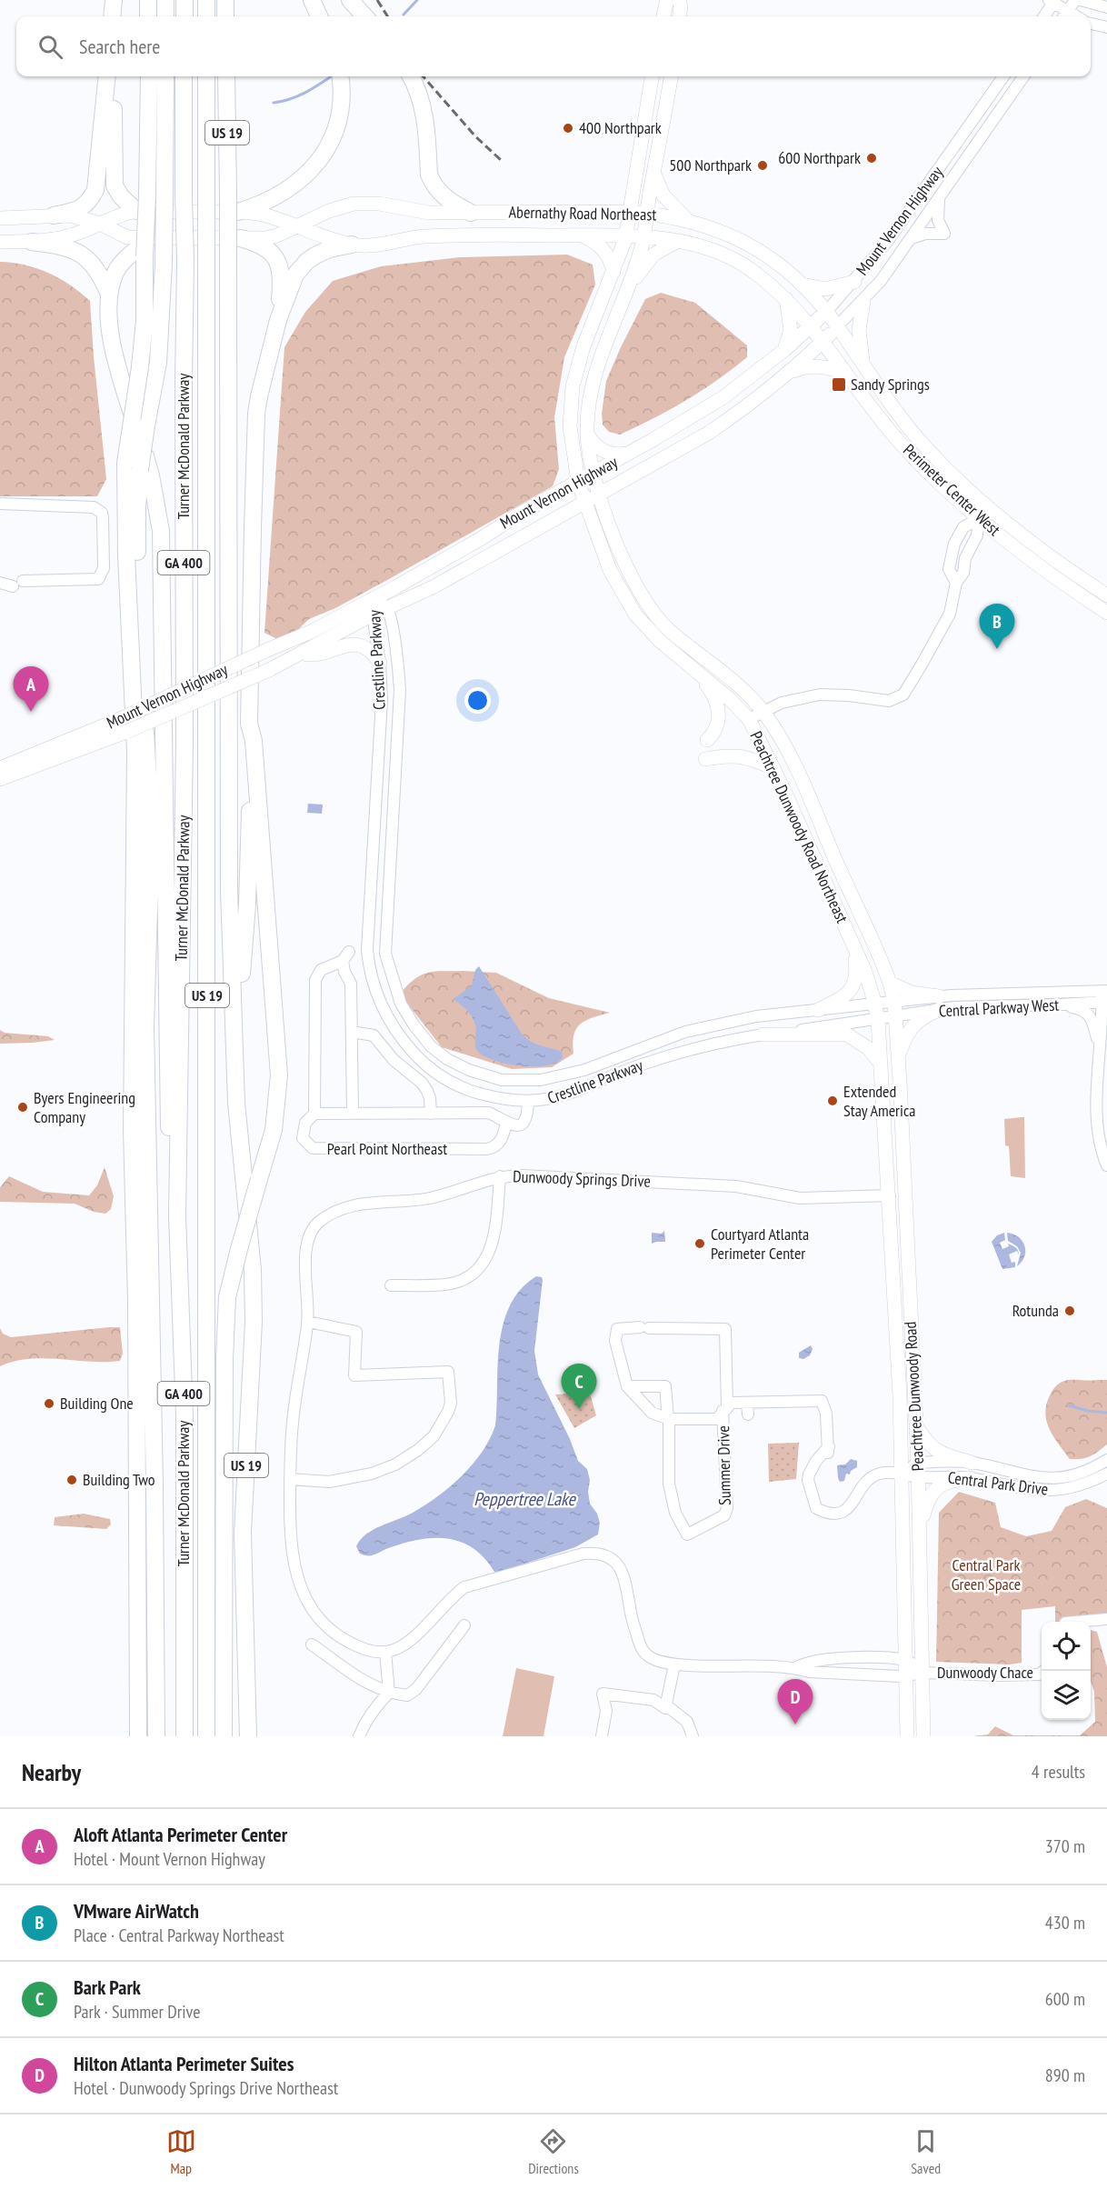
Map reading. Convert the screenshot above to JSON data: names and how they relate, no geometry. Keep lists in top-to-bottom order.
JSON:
{
  "streets": {
    "highway": ["US 19", "Turner McDonald Parkway", "GA 400"],
    "main road": [
      "Abernathy Road Northeast",
      "Mount Vernon Highway",
      "Perimeter Center West",
      "Peachtree Dunwoody Road Northeast",
      "Peachtree Dunwoody Road"
    ],
    "street": [
      "Crestline Parkway",
      "Central Parkway West",
      "Pearl Point Northeast",
      "Dunwoody Springs Drive",
      "Summer Drive",
      "Central Park Drive",
      "Dunwoody Chace"
    ]
  },
  "crossings": [
    ["Abernathy Road Northeast", "Mount Vernon Highway"],
    ["Abernathy Road Northeast", "Perimeter Center West"],
    ["Abernathy Road Northeast", "Peachtree Dunwoody Road Northeast"],
    ["Mount Vernon Highway", "Perimeter Center West"],
    ["Mount Vernon Highway", "Crestline Parkway"],
    ["Mount Vernon Highway", "Peachtree Dunwoody Road Northeast"],
    ["Crestline Parkway", "Peachtree Dunwoody Road Northeast"],
    ["Crestline Parkway", "Central Parkway West"],
    ["Peachtree Dunwoody Road Northeast", "Central Parkway West"],
    ["Peachtree Dunwoody Road Northeast", "Peachtree Dunwoody Road"],
    ["Dunwoody Springs Drive", "Peachtree Dunwoody Road"],
    ["Peachtree Dunwoody Road", "Summer Drive"],
    ["Peachtree Dunwoody Road", "Central Park Drive"],
    ["Peachtree Dunwoody Road", "Dunwoody Chace"],
    ["Summer Drive", "Central Park Drive"]
  ],
  "water": ["Peppertree Lake"],
  "parks": ["Central Park Green Space"],
  "places": {
    "other": [
      "400 Northpark",
      "600 Northpark",
      "500 Northpark",
      "Extended Stay America",
      "Byers Engineering Company",
      "Courtyard Atlanta Perimeter Center",
      "Rotunda",
      "Building One",
      "Building Two"
    ],
    "transit": ["Sandy Springs"]
  },
  "page": {
    "search": "Search here",
    "pins": [
      "B",
      "A",
      "C",
      "D"
    ],
    "heading": ["Nearby", "4 results"],
    "list": [
      {
        "mark": "A",
        "name": "Aloft Atlanta Perimeter Center",
        "note": "Hotel · Mount Vernon Highway",
        "value": "370 m"
      },
      {
        "mark": "B",
        "name": "VMware AirWatch",
        "note": "Place · Central Parkway Northeast",
        "value": "430 m"
      },
      {
        "mark": "C",
        "name": "Bark Park",
        "note": "Park · Summer Drive",
        "value": "600 m"
      },
      {
        "mark": "D",
        "name": "Hilton Atlanta Perimeter Suites",
        "note": "Hotel · Dunwoody Springs Drive Northeast",
        "value": "890 m"
      }
    ],
    "nav": ["Map", "Directions", "Saved"]
  }
}
